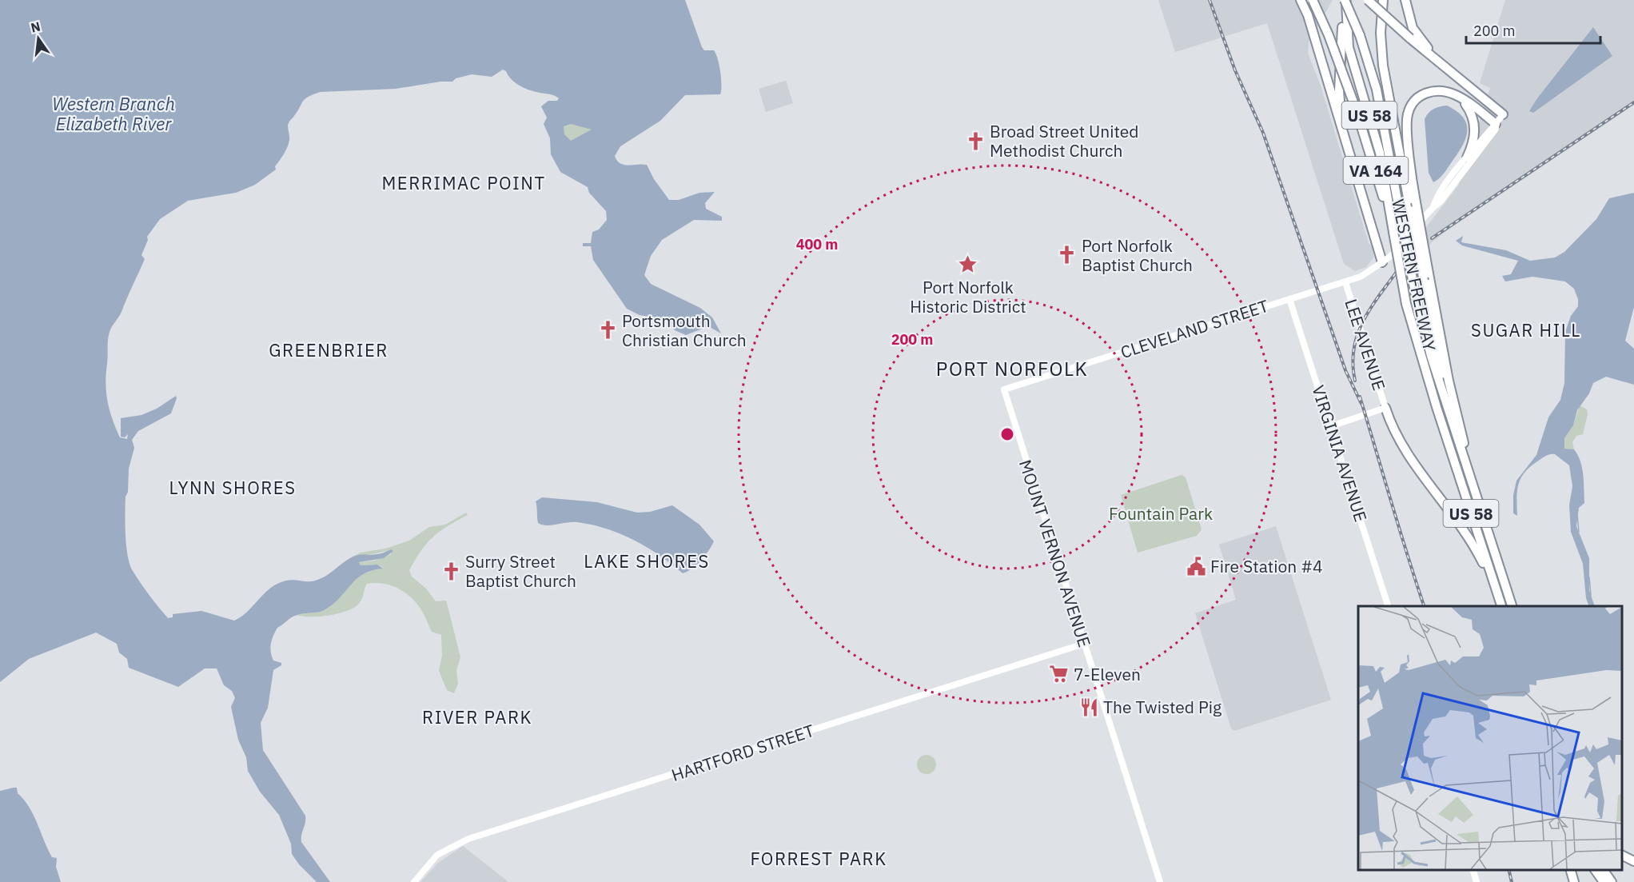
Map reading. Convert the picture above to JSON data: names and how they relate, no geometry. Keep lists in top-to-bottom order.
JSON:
{
  "streets": {
    "highway": ["US 58", "VA 164", "WESTERN FREEWAY"],
    "street": [
      "CLEVELAND STREET",
      "LEE AVENUE",
      "VIRGINIA AVENUE",
      "MOUNT VERNON AVENUE",
      "HARTFORD STREET"
    ]
  },
  "crossings": [
    ["US 58", "WESTERN FREEWAY"],
    ["CLEVELAND STREET", "LEE AVENUE"],
    ["CLEVELAND STREET", "VIRGINIA AVENUE"],
    ["CLEVELAND STREET", "MOUNT VERNON AVENUE"],
    ["MOUNT VERNON AVENUE", "HARTFORD STREET"]
  ],
  "districts": [
    "MERRIMAC POINT",
    "SUGAR HILL",
    "GREENBRIER",
    "PORT NORFOLK",
    "LYNN SHORES",
    "LAKE SHORES",
    "RIVER PARK",
    "FORREST PARK"
  ],
  "water": ["Western Branch Elizabeth River"],
  "parks": ["Fountain Park"],
  "places": {
    "church": [
      "Broad Street United Methodist Church",
      "Port Norfolk Baptist Church",
      "Portsmouth Christian Church",
      "Surry Street Baptist Church"
    ],
    "place": ["Port Norfolk Historic District"],
    "public building": ["Fire Station #4"],
    "supermarket": ["7-Eleven"],
    "restaurant": ["The Twisted Pig"]
  },
  "scale_bar": "200 m",
  "north": "top",
  "rings": ["400 m", "200 m"]
}
